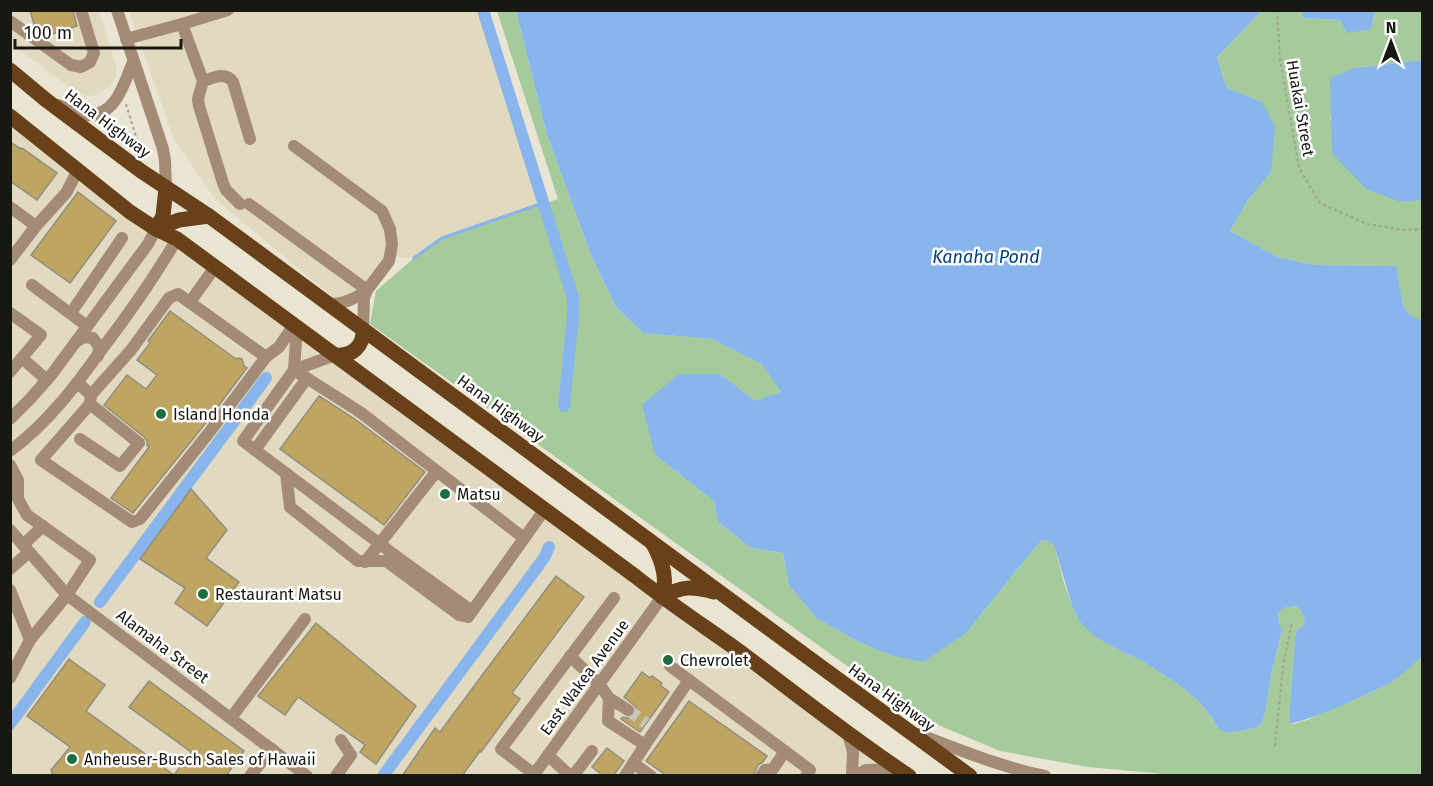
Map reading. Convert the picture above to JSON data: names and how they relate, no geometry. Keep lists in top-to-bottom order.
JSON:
{
  "streets": {
    "main road": ["Hana Highway"],
    "street": ["Alamaha Street", "East Wakea Avenue"],
    "path": ["Huakai Street"]
  },
  "water": ["Kanaha Pond"],
  "places": [
    "Island Honda",
    "Matsu",
    "Restaurant Matsu",
    "Chevrolet",
    "Anheuser-Busch Sales of Hawaii"
  ],
  "scale_bar": "100 m",
  "north": "top"
}
